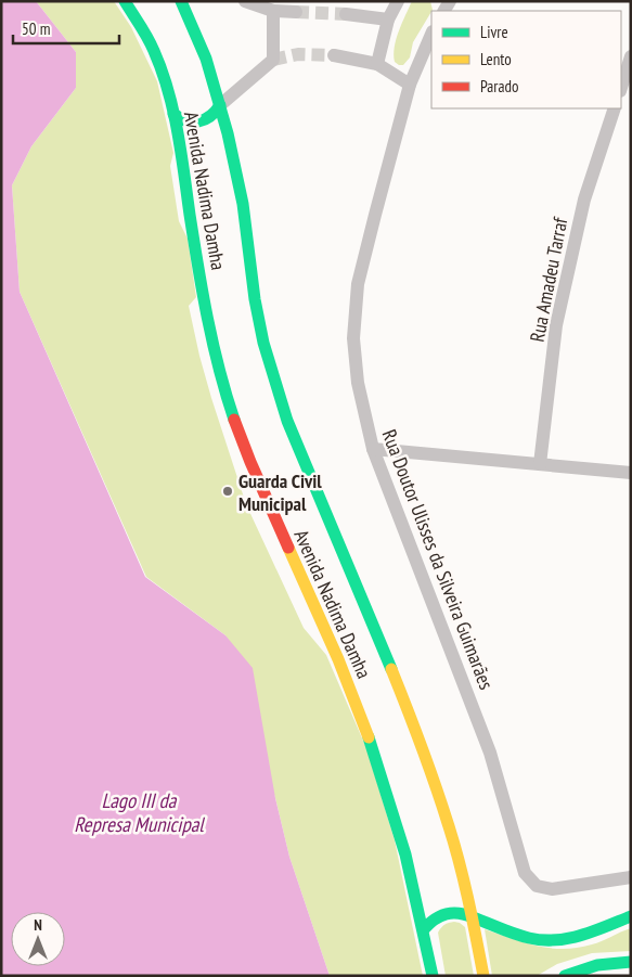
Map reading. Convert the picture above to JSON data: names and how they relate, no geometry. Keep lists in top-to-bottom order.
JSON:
{
  "streets": {
    "main road": ["Avenida Nadima Damha"],
    "street": ["Rua Amadeu Tarraf", "Rua Doutor Ulisses da Silveira Guimarães"]
  },
  "water": ["Lago III da Represa Municipal"],
  "places": ["Guarda Civil Municipal"],
  "legend": ["Livre", "Lento", "Parado"],
  "scale_bar": "50 m",
  "north": "top"
}
